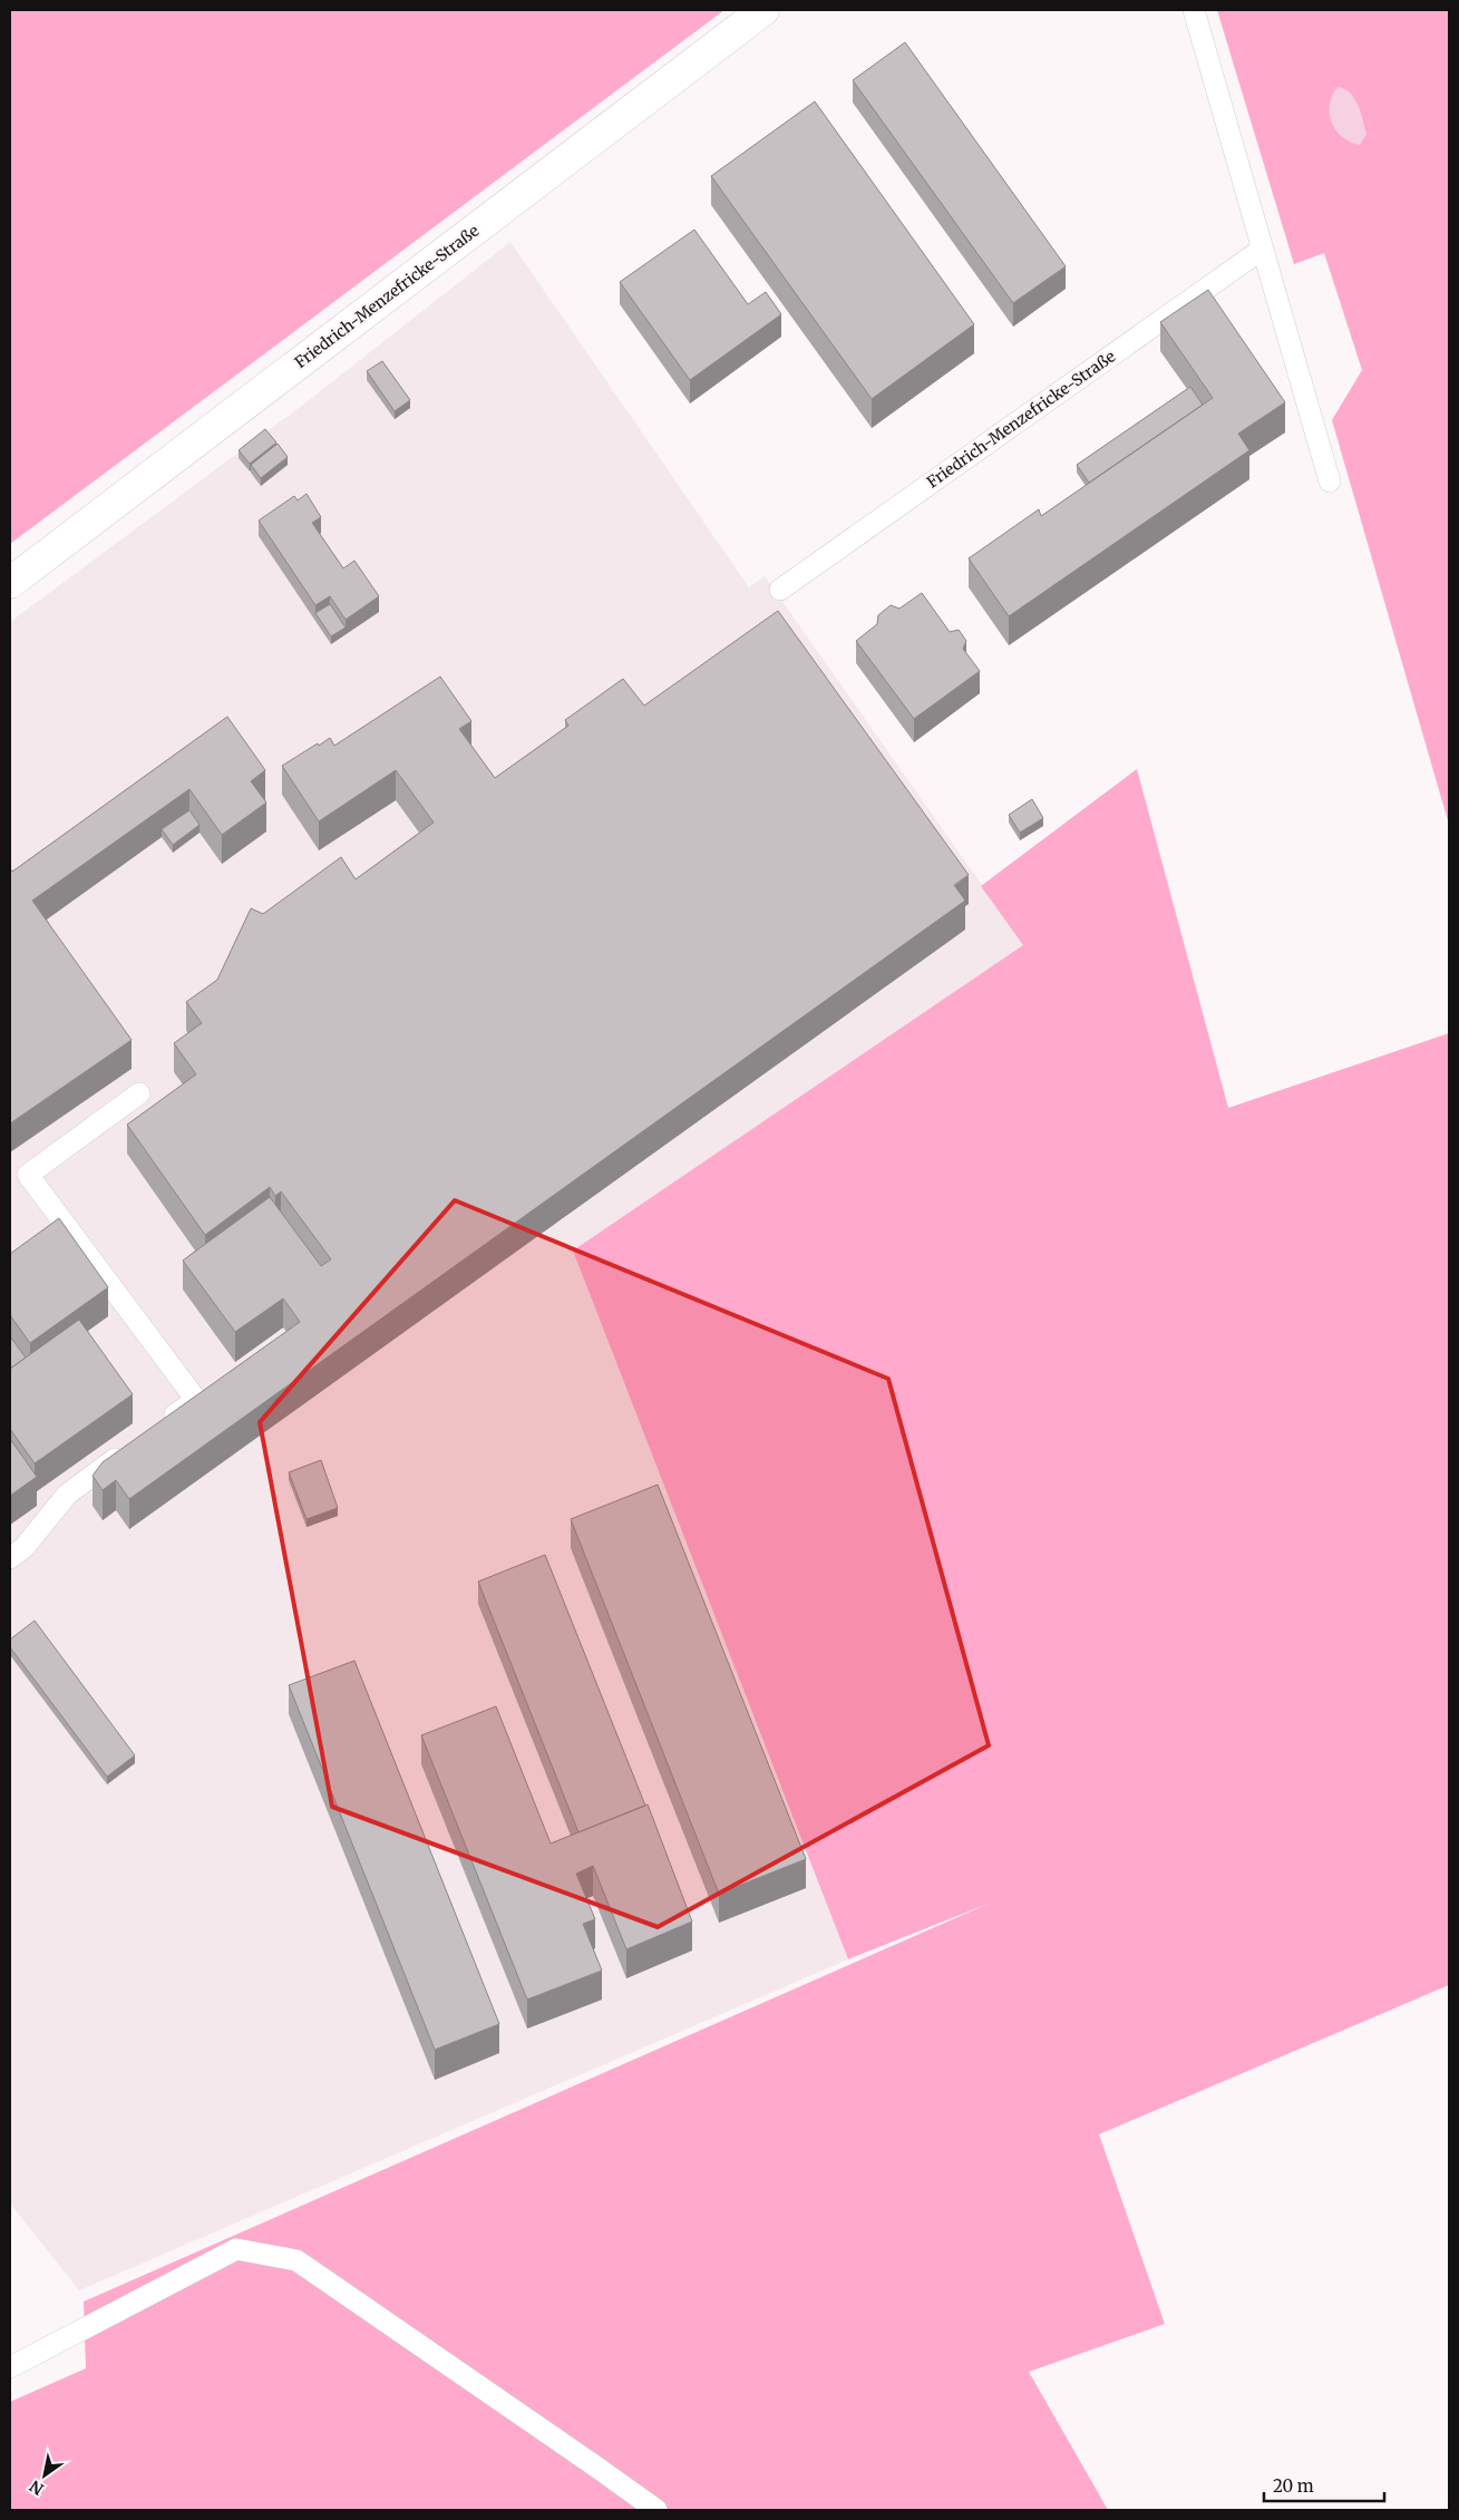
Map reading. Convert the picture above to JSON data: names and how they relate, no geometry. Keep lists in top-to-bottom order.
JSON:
{
  "streets": {
    "street": ["Friedrich-Menzefricke-Straße"]
  },
  "scale_bar": "20 m",
  "north": "bottom left"
}
